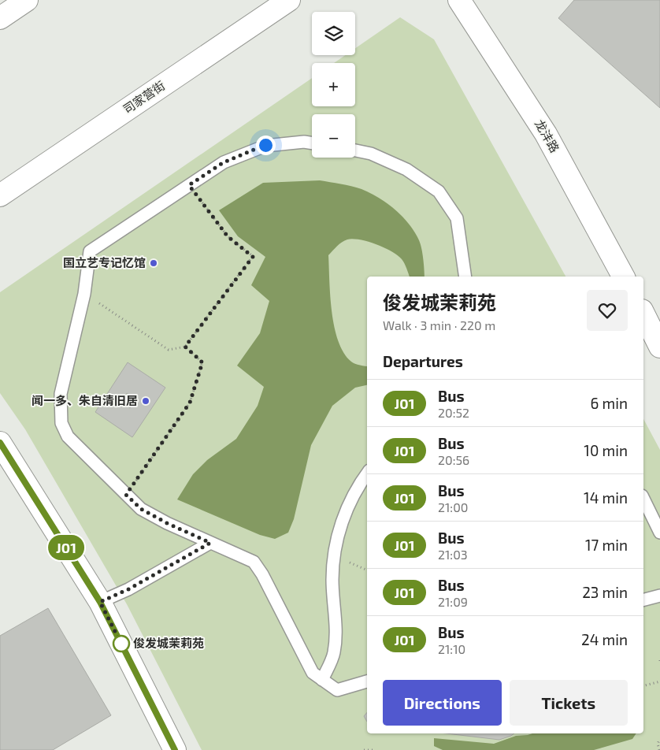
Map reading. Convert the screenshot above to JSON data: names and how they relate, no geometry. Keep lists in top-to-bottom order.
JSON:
{
  "streets": {
    "street": ["司家营街", "龙沣路"]
  },
  "places": ["国立艺专记忆馆", "闻一多、朱自清旧居", "俊发城茉莉苑"],
  "lines": ["bus line J01"],
  "page": {
    "on_map": "J01",
    "map_buttons": ["+", "−"],
    "heading": [
      ["俊发城茉莉苑", "Walk · 3 min · 220 m"],
      "Departures"
    ],
    "list": [
      {
        "mark": "J01",
        "name": "Bus",
        "note": "20:52",
        "value": "6 min"
      },
      {
        "mark": "J01",
        "name": "Bus",
        "note": "20:56",
        "value": "10 min"
      },
      {
        "mark": "J01",
        "name": "Bus",
        "note": "21:00",
        "value": "14 min"
      },
      {
        "mark": "J01",
        "name": "Bus",
        "note": "21:03",
        "value": "17 min"
      },
      {
        "mark": "J01",
        "name": "Bus",
        "note": "21:09",
        "value": "23 min"
      },
      {
        "mark": "J01",
        "name": "Bus",
        "note": "21:10",
        "value": "24 min"
      }
    ],
    "buttons": ["Directions", "Tickets"]
  }
}
